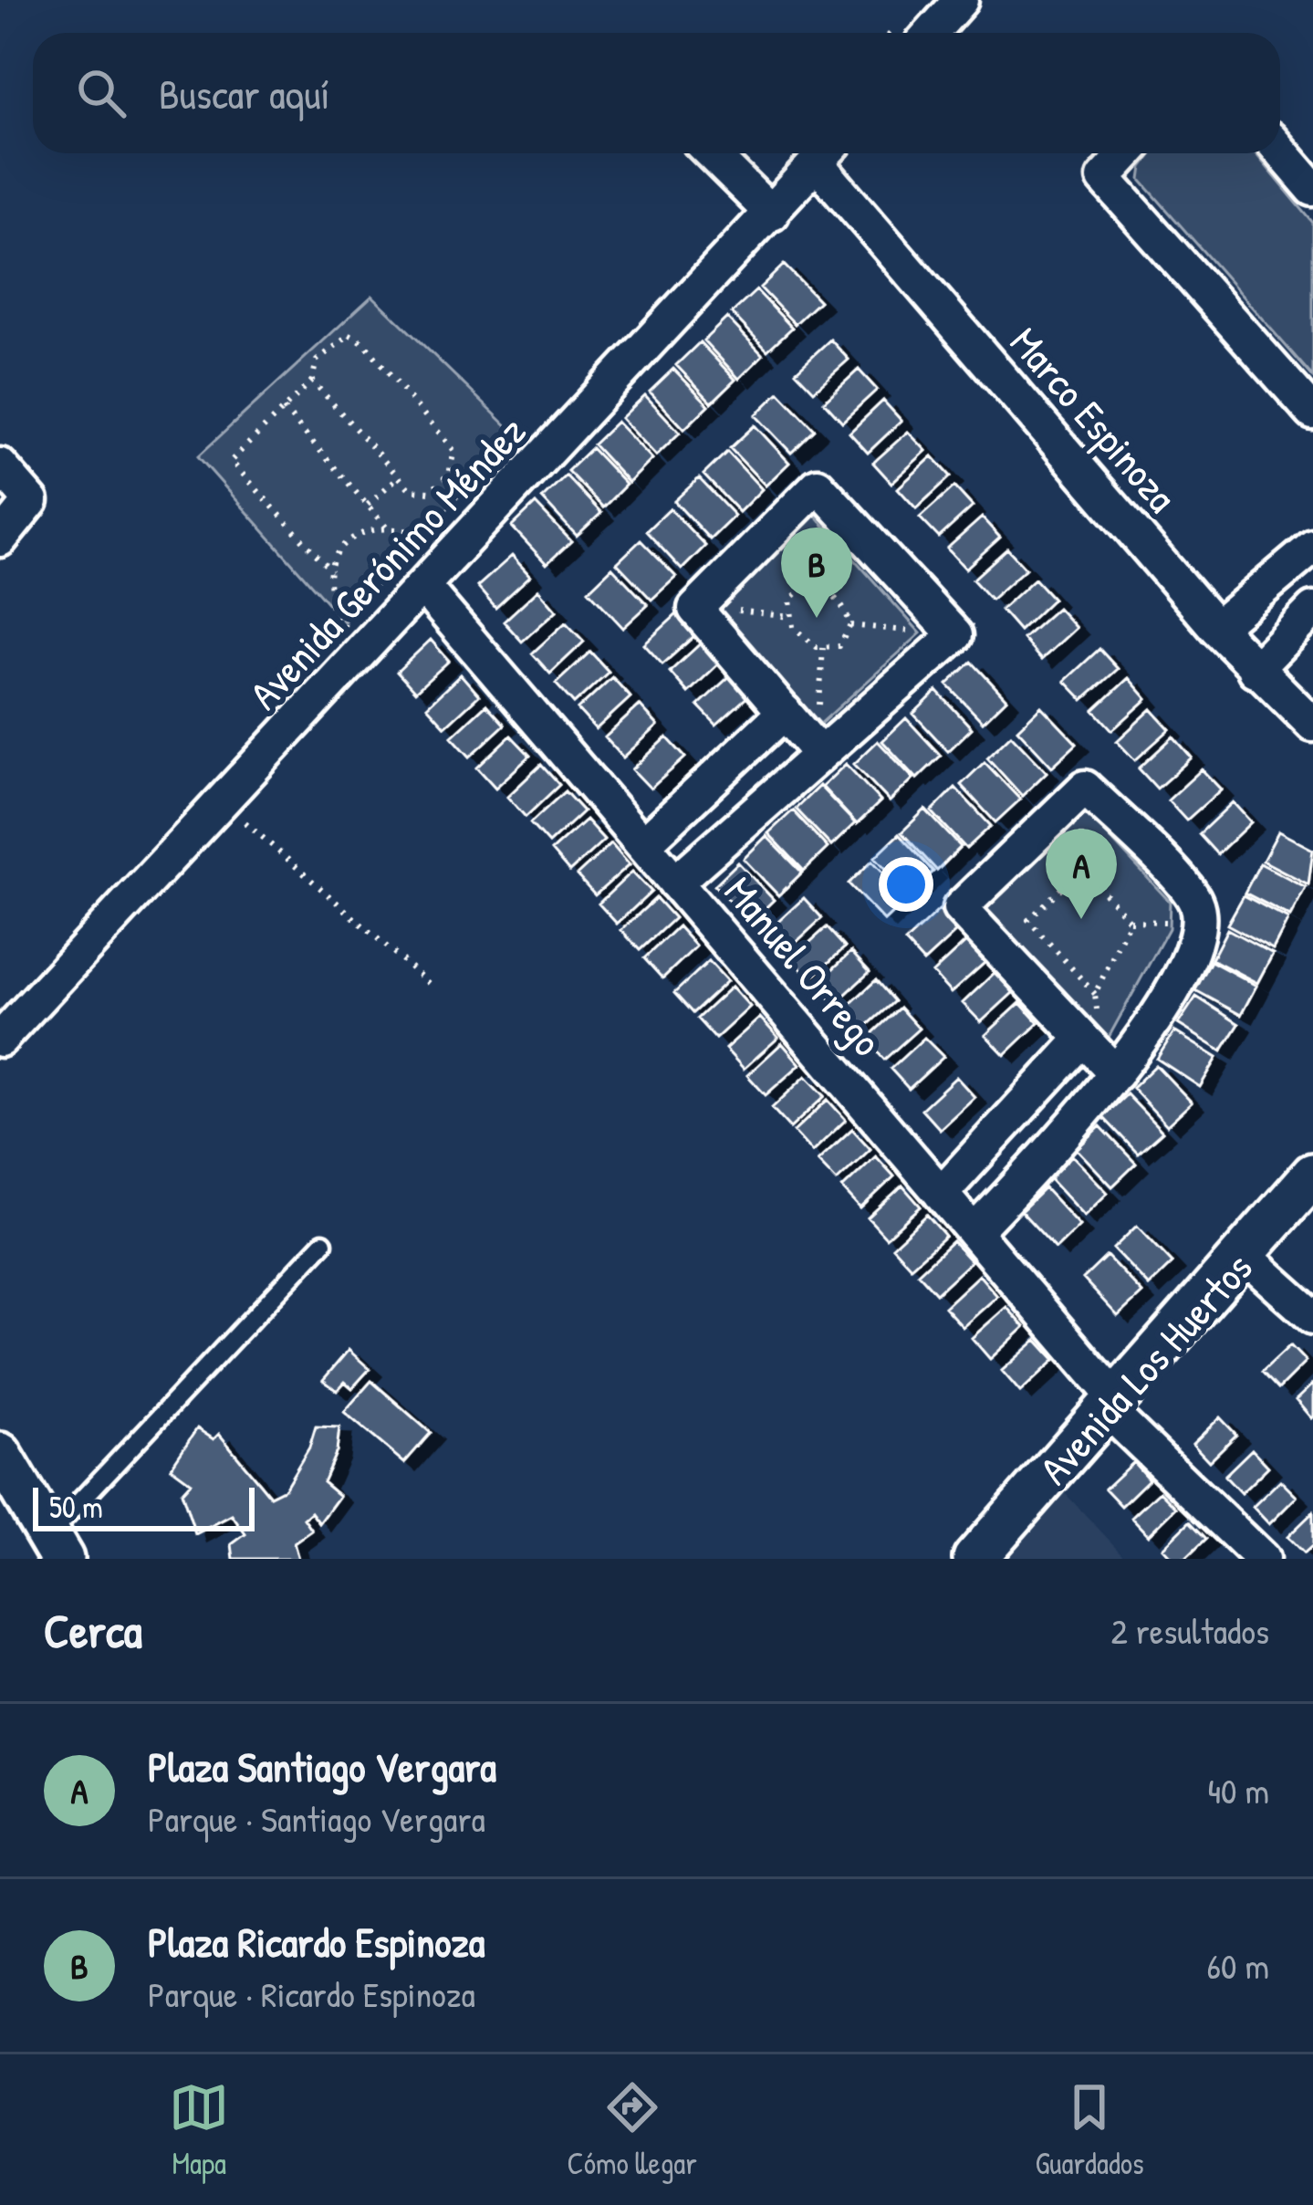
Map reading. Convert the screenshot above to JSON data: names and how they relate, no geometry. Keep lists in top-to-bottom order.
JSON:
{
  "streets": {
    "street": [
      "Marco Espinoza",
      "Avenida Gerónimo Méndez",
      "Manuel Orrego",
      "Avenida Los Huertos"
    ]
  },
  "crossings": [
    ["Avenida Gerónimo Méndez", "Manuel Orrego"],
    ["Manuel Orrego", "Avenida Los Huertos"]
  ],
  "scale_bar": "50 m",
  "page": {
    "search": "Buscar aquí",
    "pins": ["B", "A"],
    "scale": "50 m",
    "heading": ["Cerca", "2 resultados"],
    "list": [
      {
        "mark": "A",
        "name": "Plaza Santiago Vergara",
        "note": "Parque · Santiago Vergara",
        "value": "40 m"
      },
      {
        "mark": "B",
        "name": "Plaza Ricardo Espinoza",
        "note": "Parque · Ricardo Espinoza",
        "value": "60 m"
      }
    ],
    "nav": ["Mapa", "Cómo llegar", "Guardados"]
  }
}
